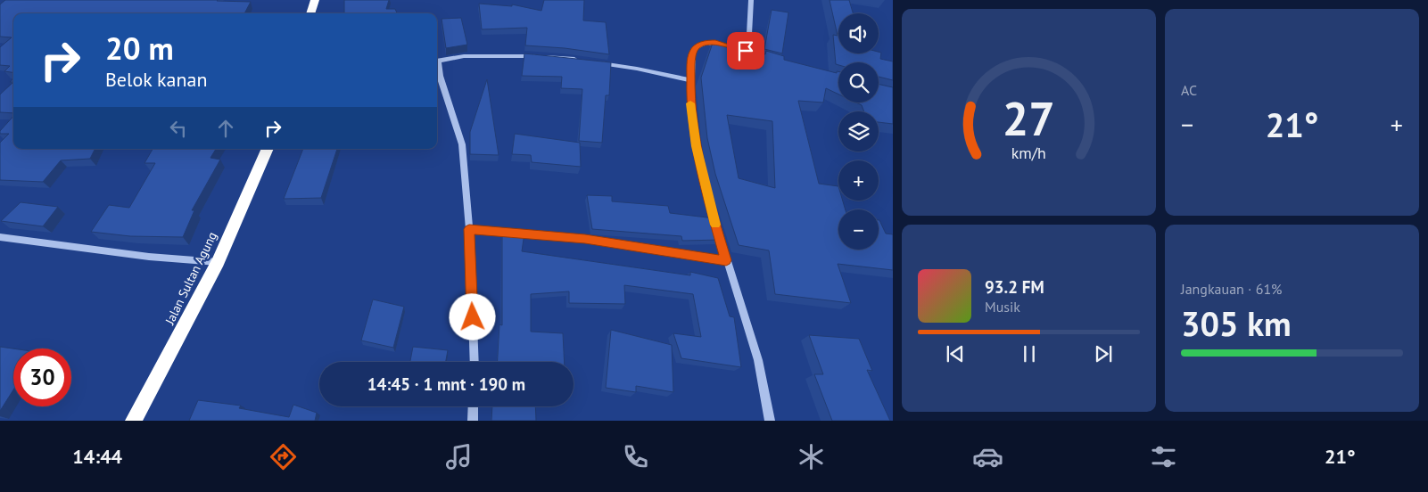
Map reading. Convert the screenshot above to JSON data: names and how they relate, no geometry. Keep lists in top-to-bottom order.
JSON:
{
  "streets": {
    "highway": ["Jalan Sultan Agung"]
  },
  "page": {
    "tile": [
      "AC",
      ["Jangkauan · 61%", "305 km"]
    ],
    "map_buttons": ["+", "−"],
    "turn": ["20 m", "Belok kanan"],
    "heat": ["−", "21°", "+"],
    "song": ["93.2 FM", "Musik"],
    "limit": "30",
    "trip": "14:45 · 1 mnt · 190 m",
    "tabs": ["14:44", "21°"],
    "gauge": ["27", "km/h"]
  }
}
